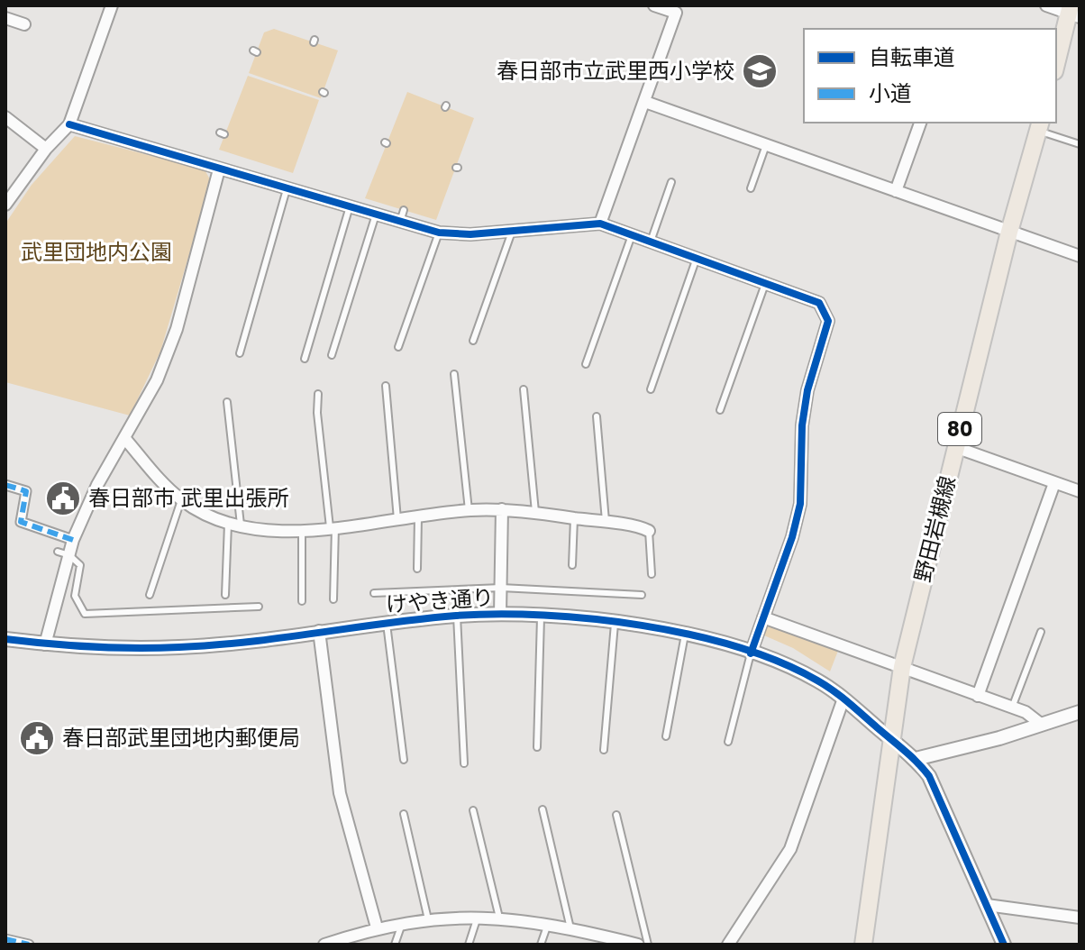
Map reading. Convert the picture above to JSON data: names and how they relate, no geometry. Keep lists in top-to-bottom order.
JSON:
{
  "streets": {
    "main road": ["80", "野田岩槻線"],
    "street": ["けやき通り"]
  },
  "crossings": [
    ["野田岩槻線", "けやき通り"]
  ],
  "parks": ["武里団地内公園"],
  "places": {
    "school or university": ["春日部市立武里西小学校"],
    "public building": ["春日部市 武里出張所", "春日部武里団地内郵便局"]
  },
  "legend": ["自転車道", "小道"]
}
